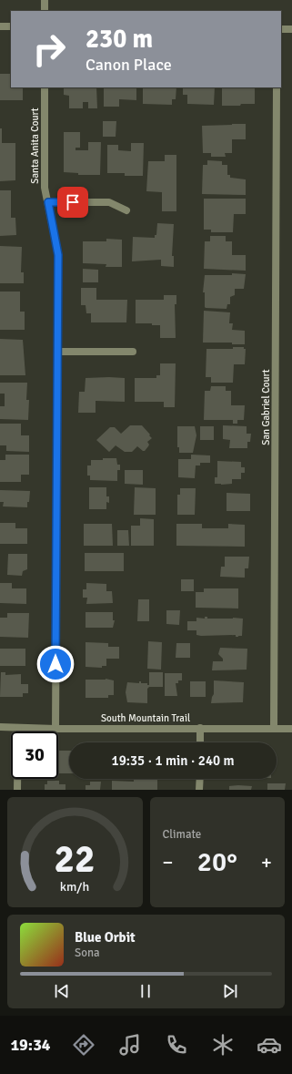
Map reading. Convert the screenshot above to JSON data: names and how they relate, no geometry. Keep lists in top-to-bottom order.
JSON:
{
  "streets": {
    "street": ["Santa Anita Court", "San Gabriel Court", "South Mountain Trail"]
  },
  "crossings": [
    ["Santa Anita Court", "South Mountain Trail"],
    ["San Gabriel Court", "South Mountain Trail"]
  ],
  "page": {
    "turn": ["230 m", "Canon Place"],
    "limit": "30",
    "trip": "19:35 · 1 min · 240 m",
    "tile": "Climate",
    "heat": ["−", "20°", "+"],
    "song": ["Blue Orbit", "Sona"],
    "tabs": "19:34",
    "gauge": ["22", "km/h"]
  }
}
